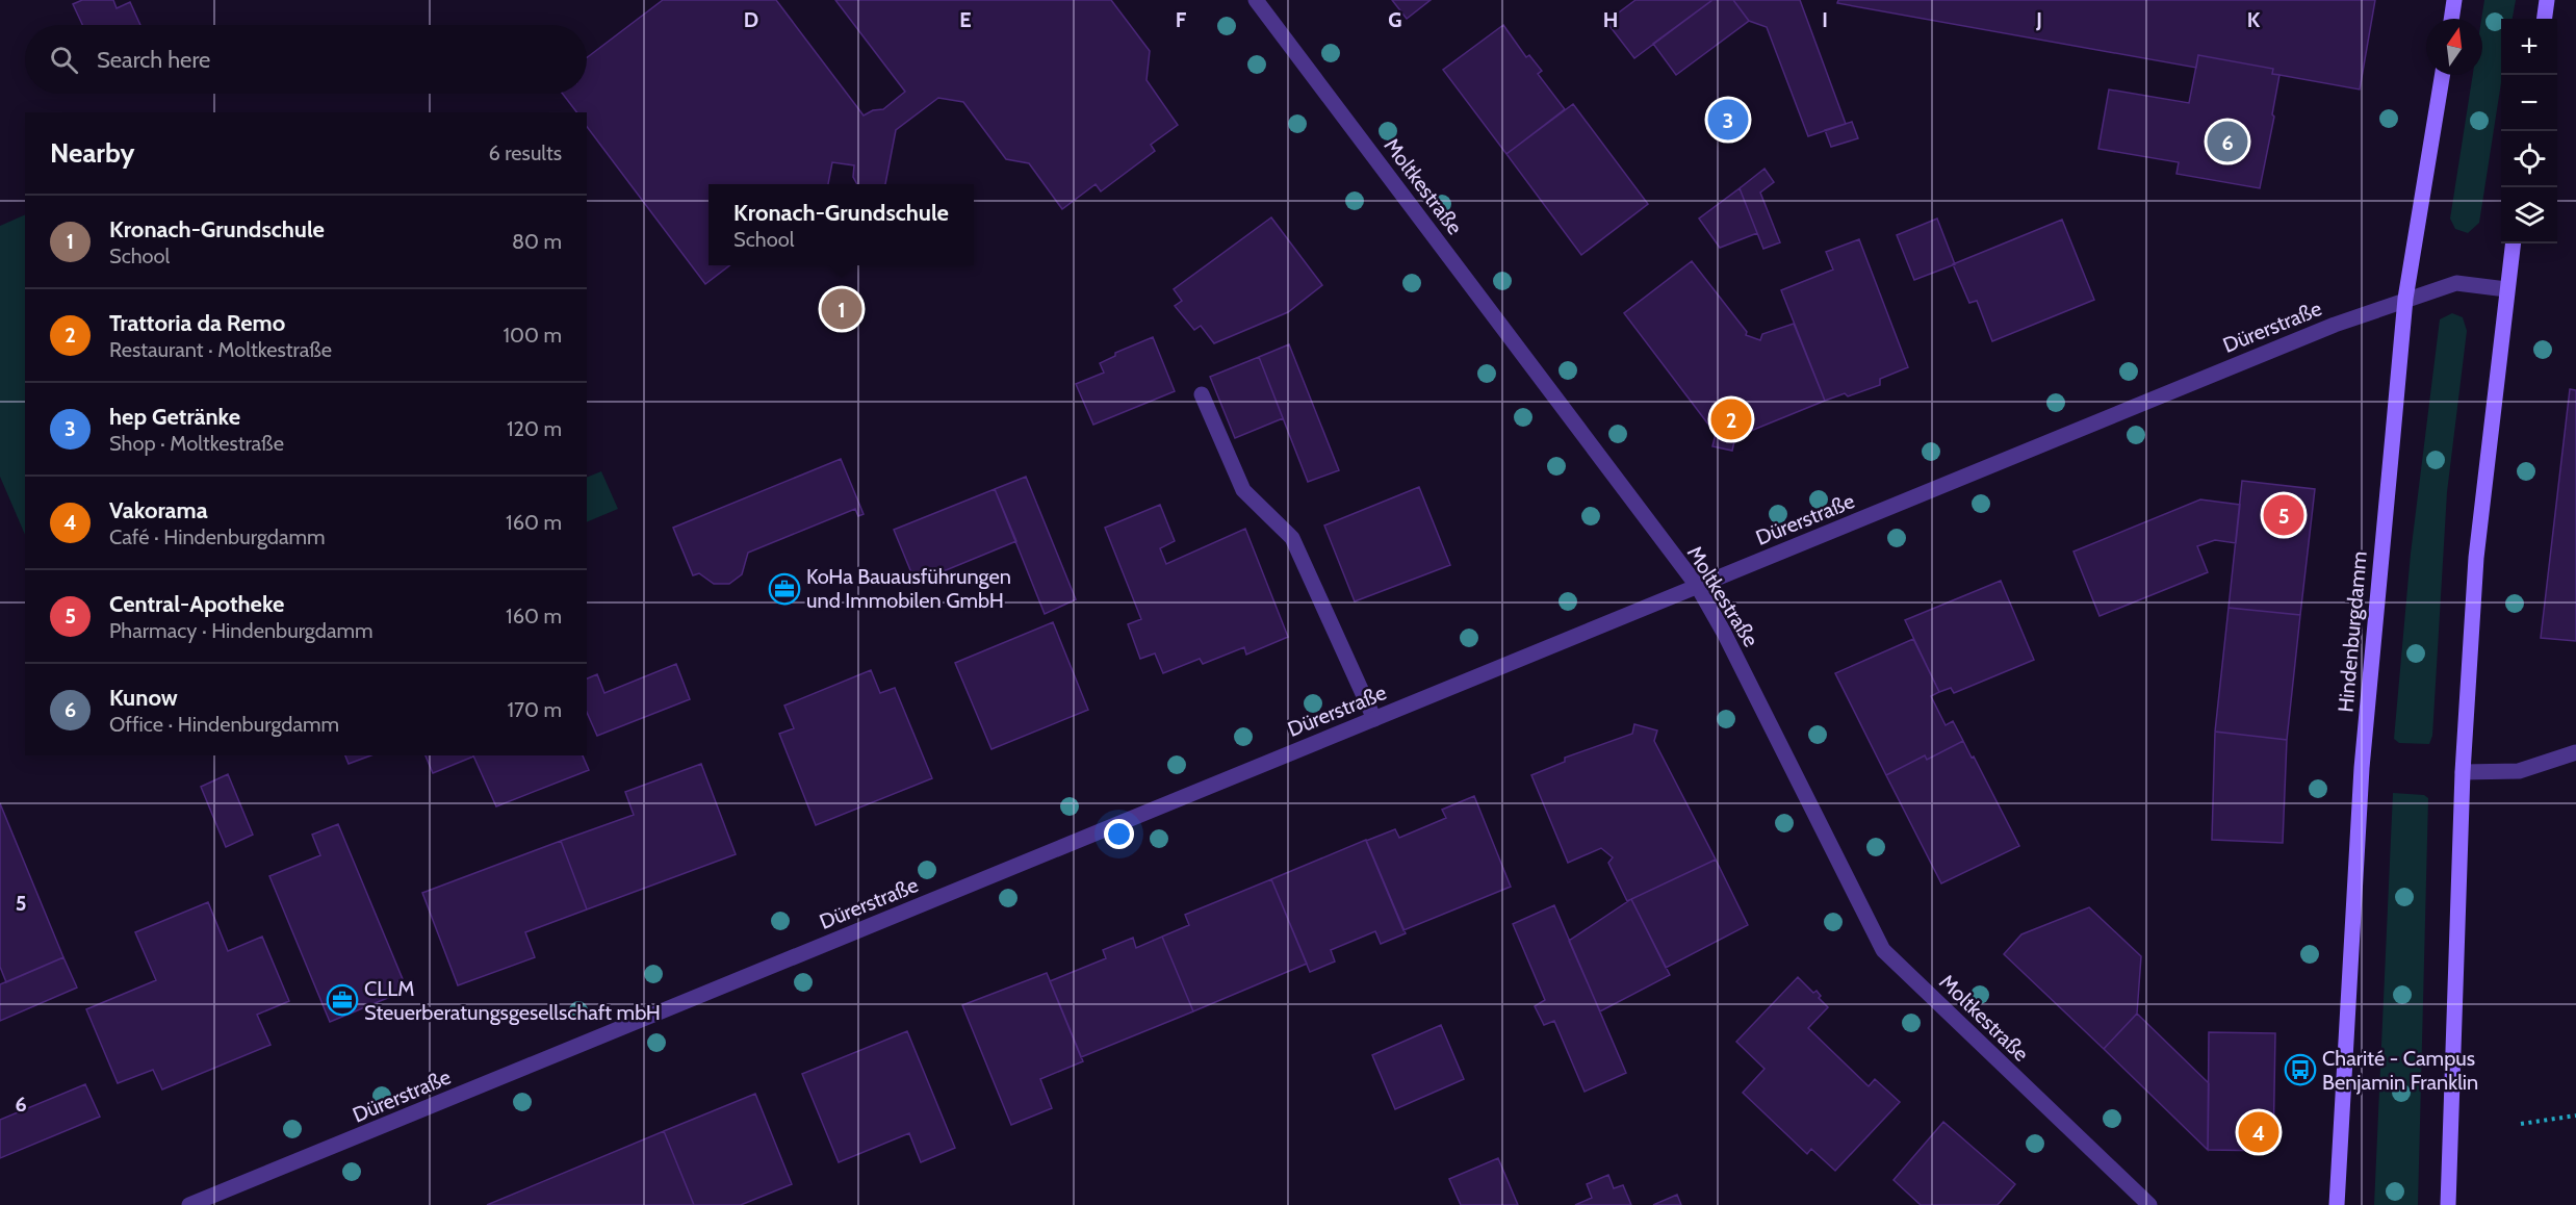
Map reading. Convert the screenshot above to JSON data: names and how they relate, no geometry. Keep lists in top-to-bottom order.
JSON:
{
  "streets": {
    "main road": ["Hindenburgdamm"],
    "street": ["Moltkestraße", "Dürerstraße"]
  },
  "crossings": [
    ["Moltkestraße", "Dürerstraße"],
    ["Dürerstraße", "Hindenburgdamm"]
  ],
  "places": {
    "office": ["KoHa Bauausführungen und Immobilen GmbH", "CLLM Steuerberatungsgesellschaft mbH"],
    "bus stop": ["Charité - Campus Benjamin Franklin"]
  },
  "north": "top",
  "page": {
    "map_buttons": ["+", "−"],
    "search": "Search here",
    "pins": [
      "3",
      "6",
      "1",
      "2",
      "5",
      "4"
    ],
    "heading": ["Nearby", "6 results"],
    "popup": ["Kronach-Grundschule", "School"],
    "list": [
      {
        "mark": "1",
        "name": "Kronach-Grundschule",
        "note": "School",
        "value": "80 m"
      },
      {
        "mark": "2",
        "name": "Trattoria da Remo",
        "note": "Restaurant · Moltkestraße",
        "value": "100 m"
      },
      {
        "mark": "3",
        "name": "hep Getränke",
        "note": "Shop · Moltkestraße",
        "value": "120 m"
      },
      {
        "mark": "4",
        "name": "Vakorama",
        "note": "Café · Hindenburgdamm",
        "value": "160 m"
      },
      {
        "mark": "5",
        "name": "Central-Apotheke",
        "note": "Pharmacy · Hindenburgdamm",
        "value": "160 m"
      },
      {
        "mark": "6",
        "name": "Kunow",
        "note": "Office · Hindenburgdamm",
        "value": "170 m"
      }
    ]
  },
  "grid": {
    "columns": [
      "D",
      "E",
      "F",
      "G",
      "H",
      "I",
      "J",
      "K"
    ],
    "rows": ["5", "6"]
  }
}
